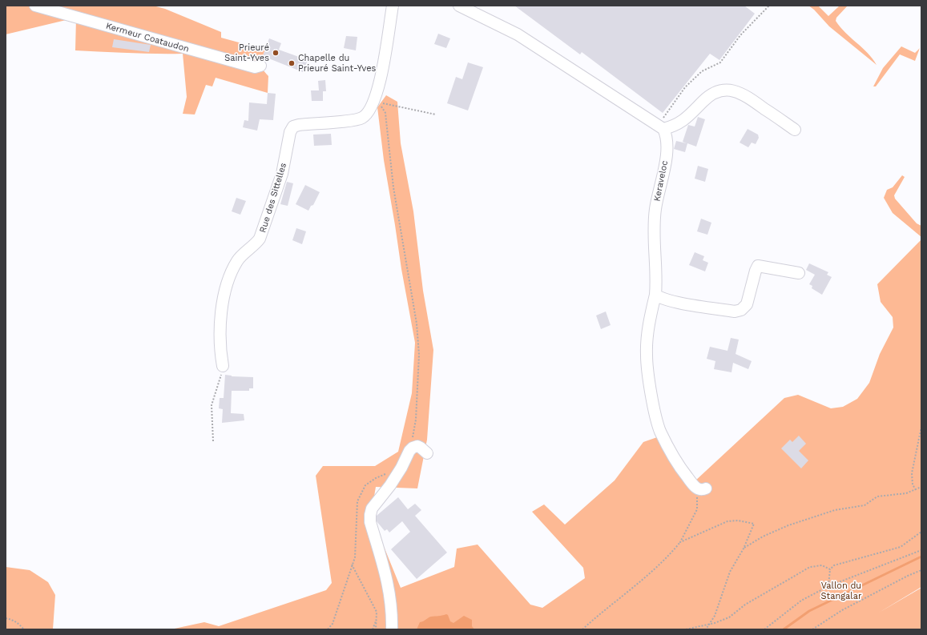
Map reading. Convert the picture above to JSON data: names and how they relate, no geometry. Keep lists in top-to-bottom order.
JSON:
{
  "streets": {
    "street": ["Kermeur Coataudon", "Keraveloc", "Rue des Sittelles"]
  },
  "parks": ["Vallon du Stangalar"],
  "places": ["Prieuré Saint-Yves", "Chapelle du Prieuré Saint-Yves"]
}
